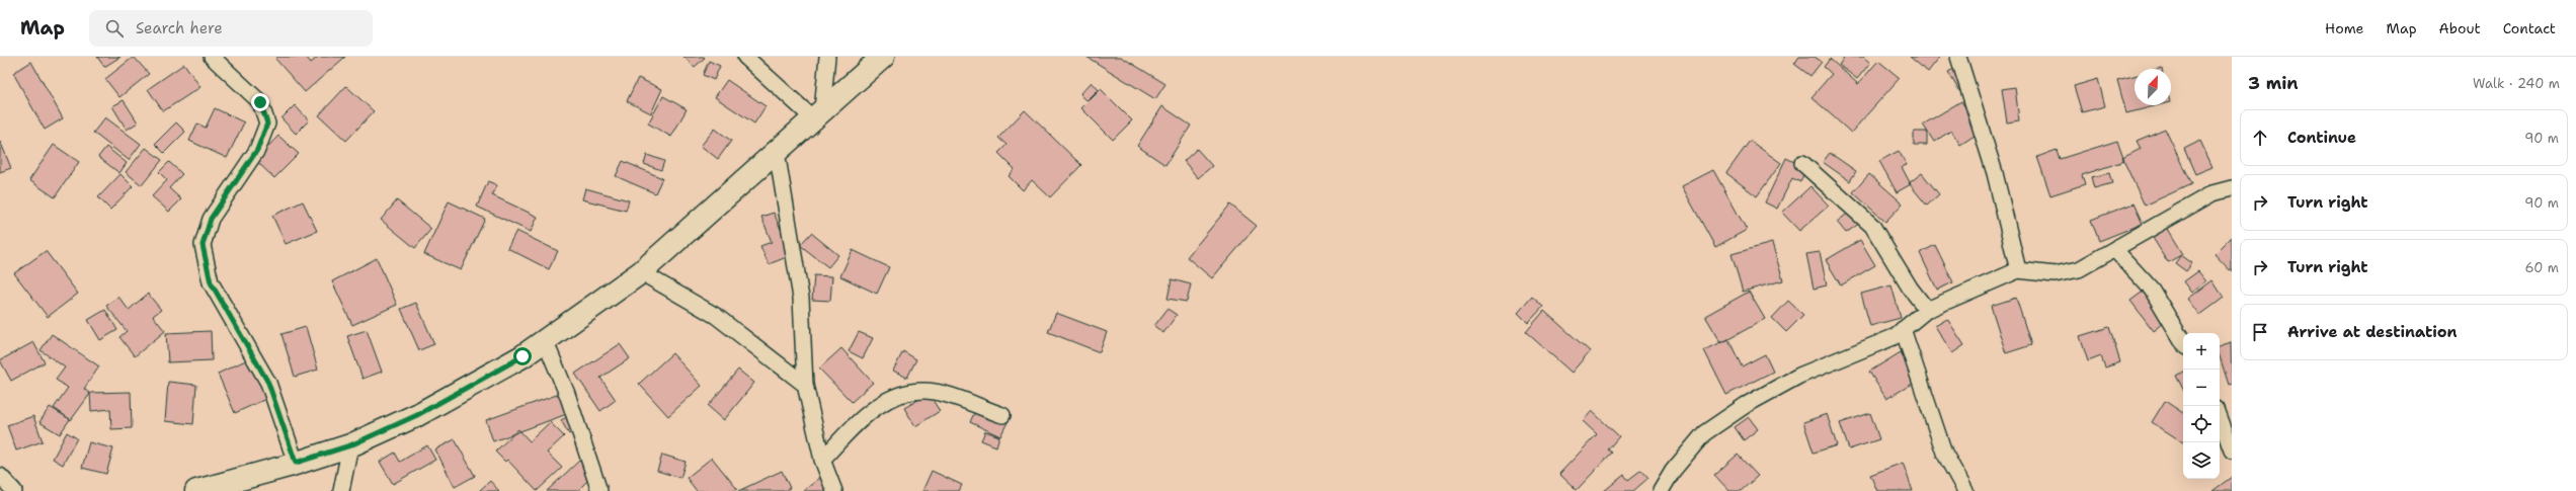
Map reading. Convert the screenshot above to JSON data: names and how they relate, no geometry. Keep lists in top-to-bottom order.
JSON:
{
  "north": "top right",
  "page": {
    "header": "Map",
    "search": "Search here",
    "nav": [
      "Home",
      "Map",
      "About",
      "Contact"
    ],
    "heading": ["3 min", "Walk · 240 m"],
    "list": [
      ["Continue", "90 m"],
      ["Turn right", "90 m"],
      ["Turn right", "60 m"],
      "Arrive at destination"
    ],
    "map_buttons": ["+", "−"]
  }
}
